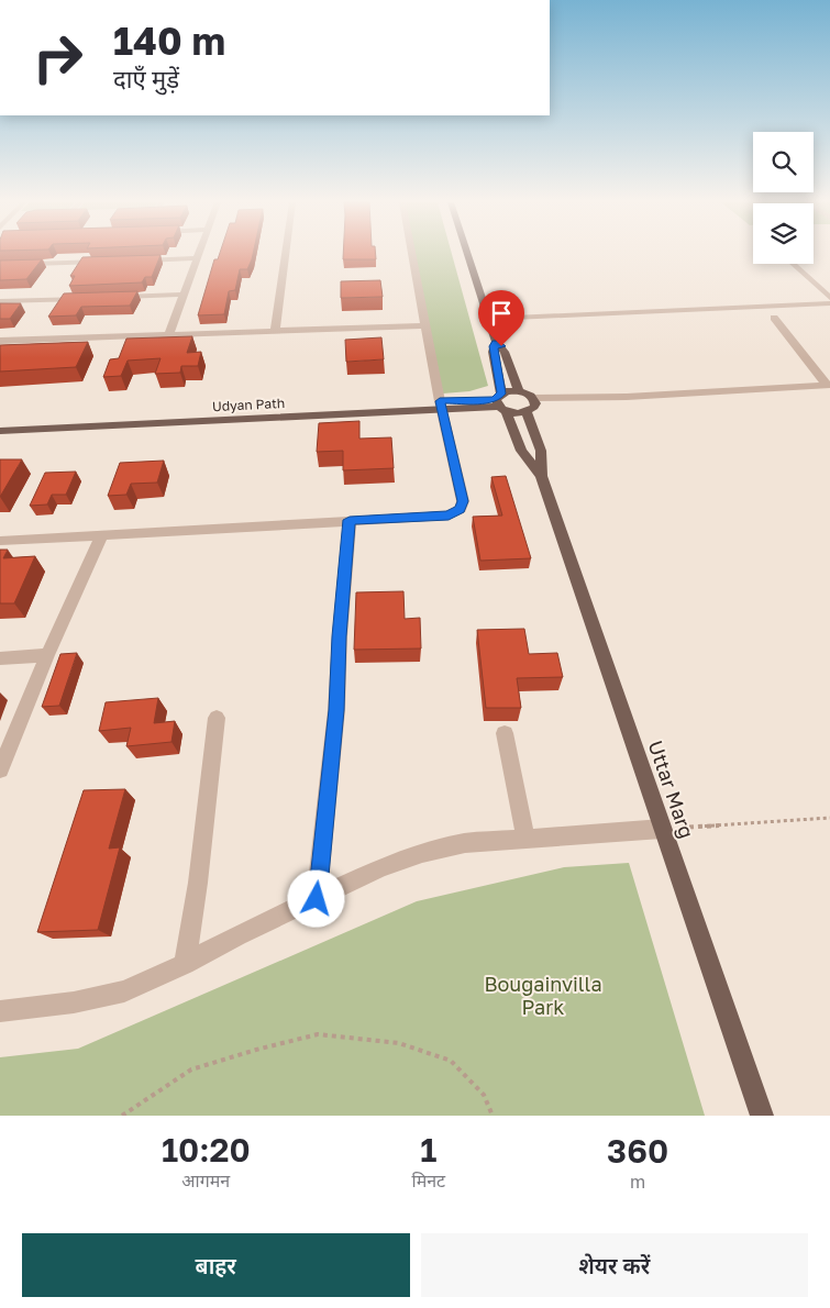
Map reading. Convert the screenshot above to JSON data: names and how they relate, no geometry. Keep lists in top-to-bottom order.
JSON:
{
  "streets": {
    "main road": ["Udyan Path", "Uttar Marg"]
  },
  "crossings": [
    ["Udyan Path", "Uttar Marg"]
  ],
  "parks": ["Bougainvilla Park"],
  "page": {
    "turn": ["140 m", "दाएँ मुड़ें"],
    "eta": [
      "10:20",
      "आगमन",
      "1",
      "मिनट",
      "360",
      "m"
    ],
    "buttons": ["बाहर", "शेयर करें"]
  }
}
